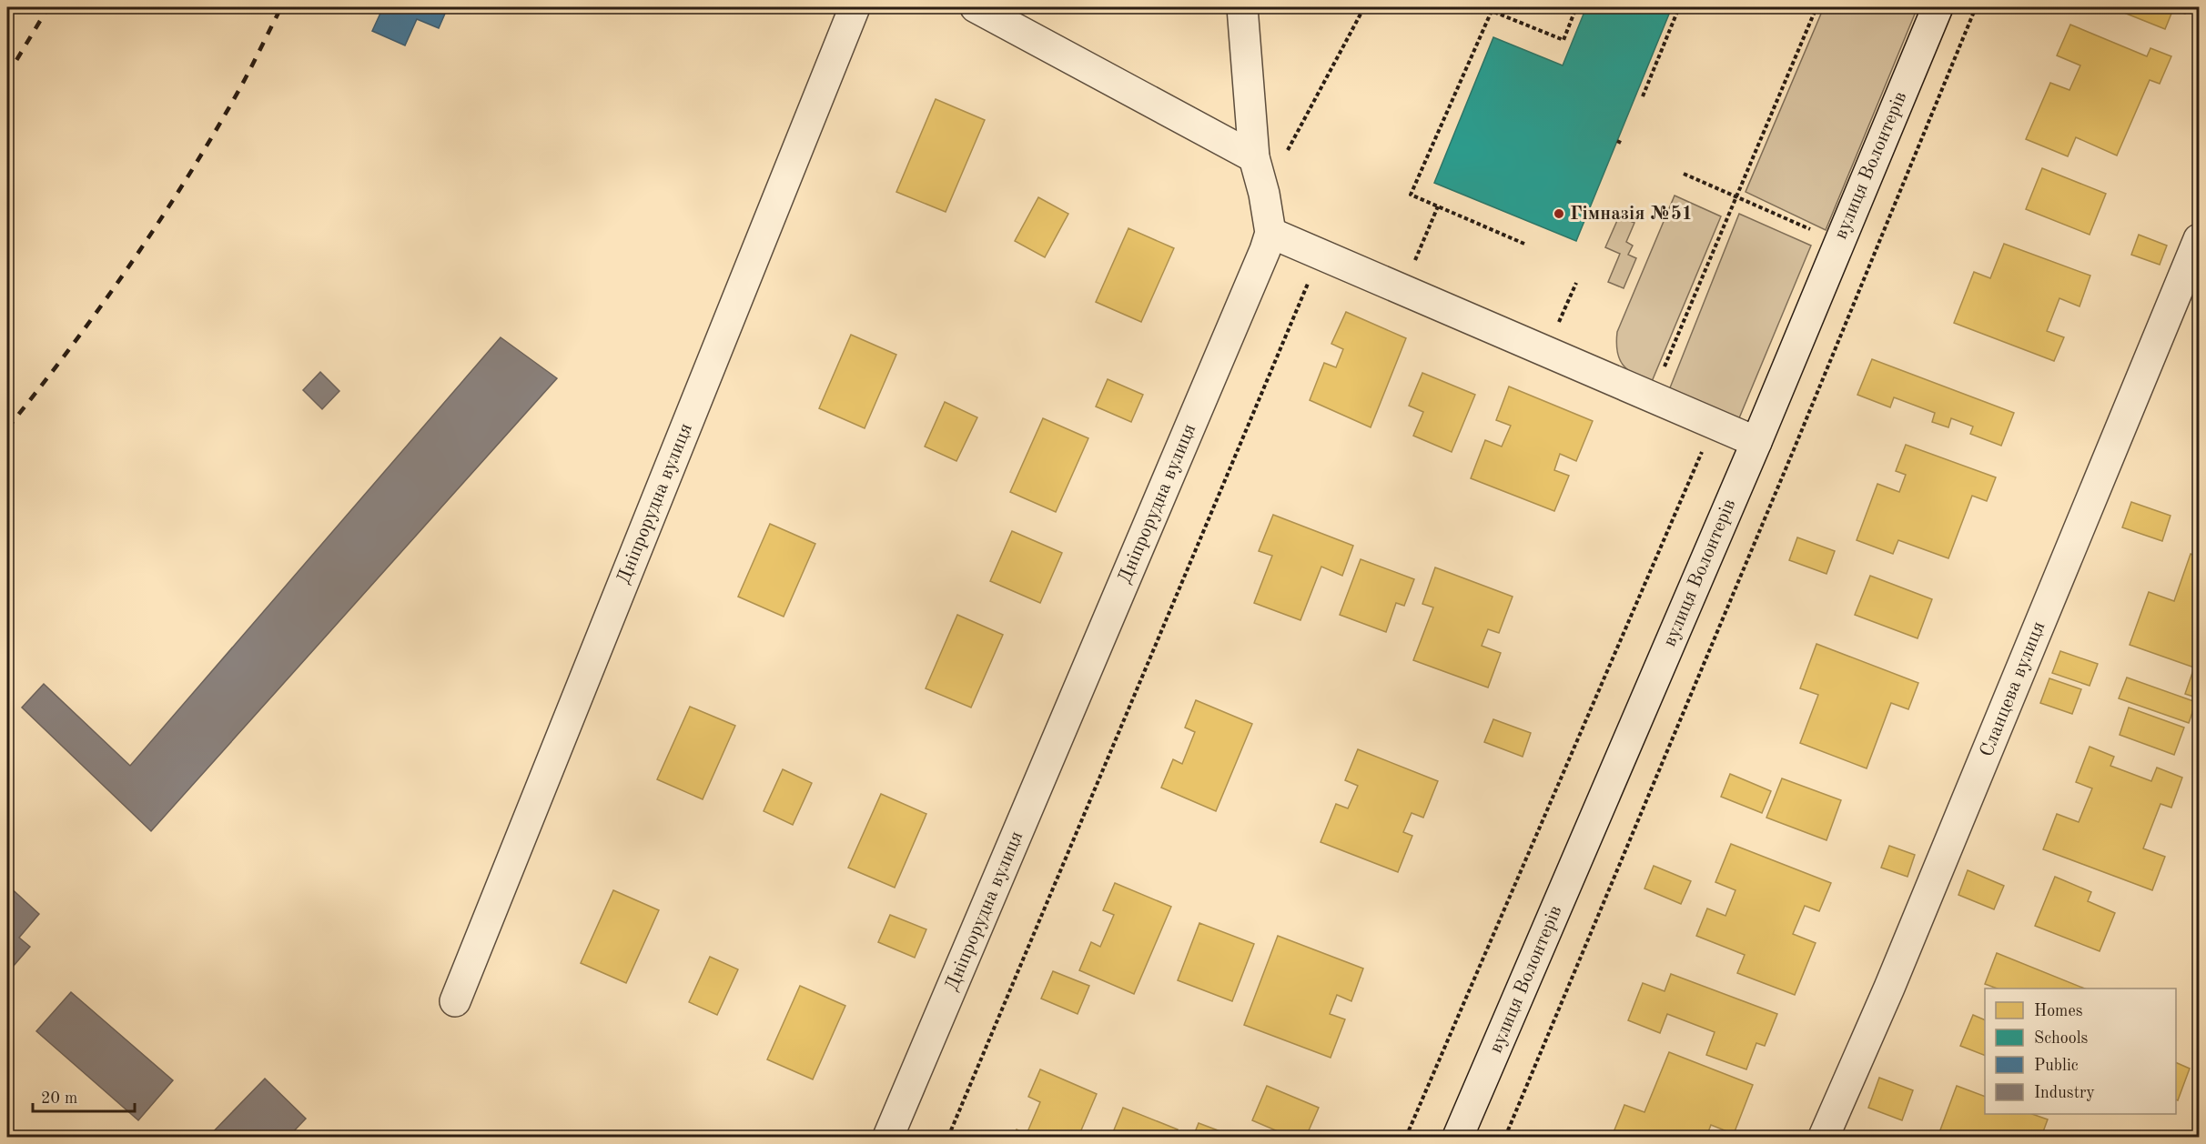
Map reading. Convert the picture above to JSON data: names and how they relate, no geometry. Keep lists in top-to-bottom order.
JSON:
{
  "streets": {
    "street": ["вулиця Волонтерів", "Дніпрорудна вулиця", "Сланцева вулиця"]
  },
  "places": ["Гімназія №51"],
  "legend": [
    "Homes",
    "Schools",
    "Public",
    "Industry"
  ],
  "scale_bar": "20 m"
}
